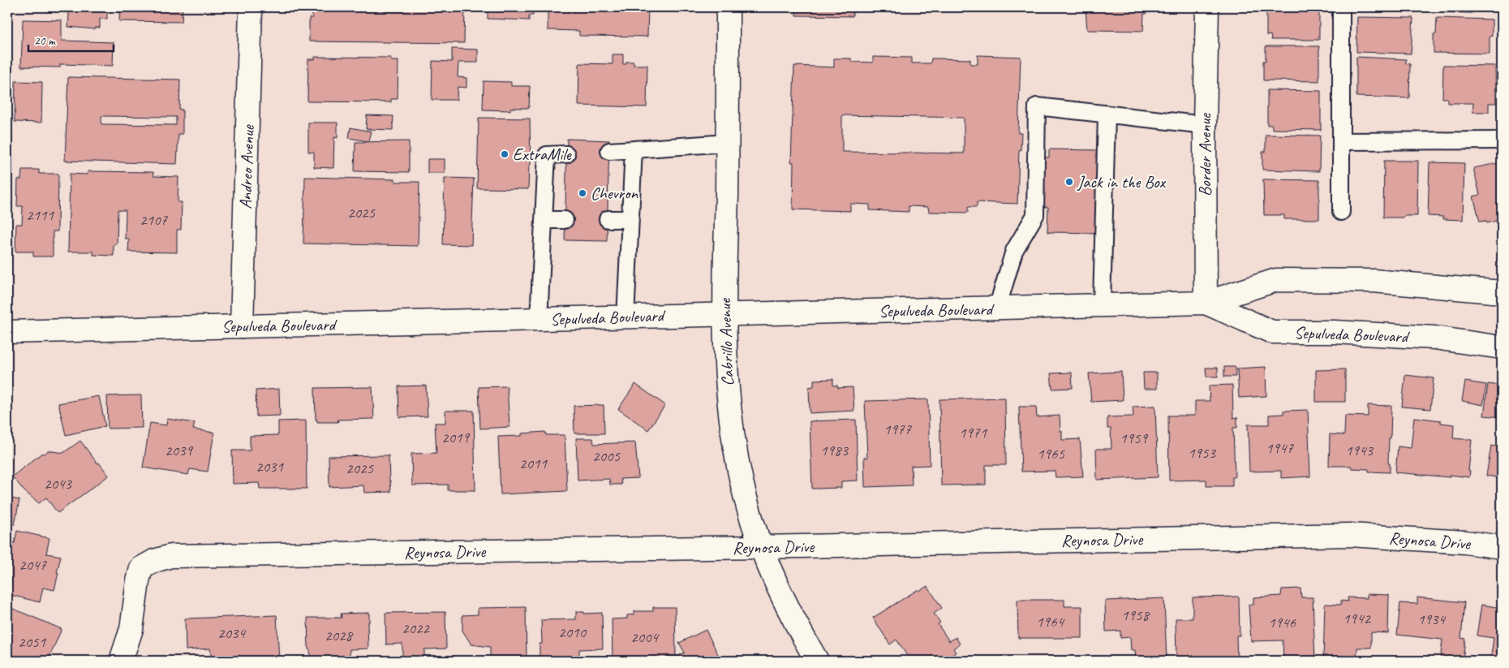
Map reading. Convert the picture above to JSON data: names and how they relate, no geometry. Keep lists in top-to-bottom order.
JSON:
{
  "streets": {
    "street": [
      "Border Avenue",
      "Andreo Avenue",
      "Sepulveda Boulevard",
      "Cabrillo Avenue",
      "Reynosa Drive"
    ]
  },
  "crossings": [
    ["Border Avenue", "Sepulveda Boulevard"],
    ["Andreo Avenue", "Sepulveda Boulevard"],
    ["Sepulveda Boulevard", "Cabrillo Avenue"],
    ["Cabrillo Avenue", "Reynosa Drive"]
  ],
  "places": ["ExtraMile", "Jack in the Box", "Chevron"],
  "house_numbers": [
    "2025",
    "2111",
    "2107",
    "1977",
    "1971",
    "2019",
    "1959",
    "1947",
    "2039",
    "1983",
    "1943",
    "1953",
    "1965",
    "2005",
    "2011",
    "2031",
    "2025",
    "2043",
    "2047",
    "1958",
    "1942",
    "1934",
    "1964",
    "1946",
    "2022",
    "2010",
    "2034",
    "2028",
    "2004",
    "2051"
  ],
  "scale_bar": "20 m"
}
